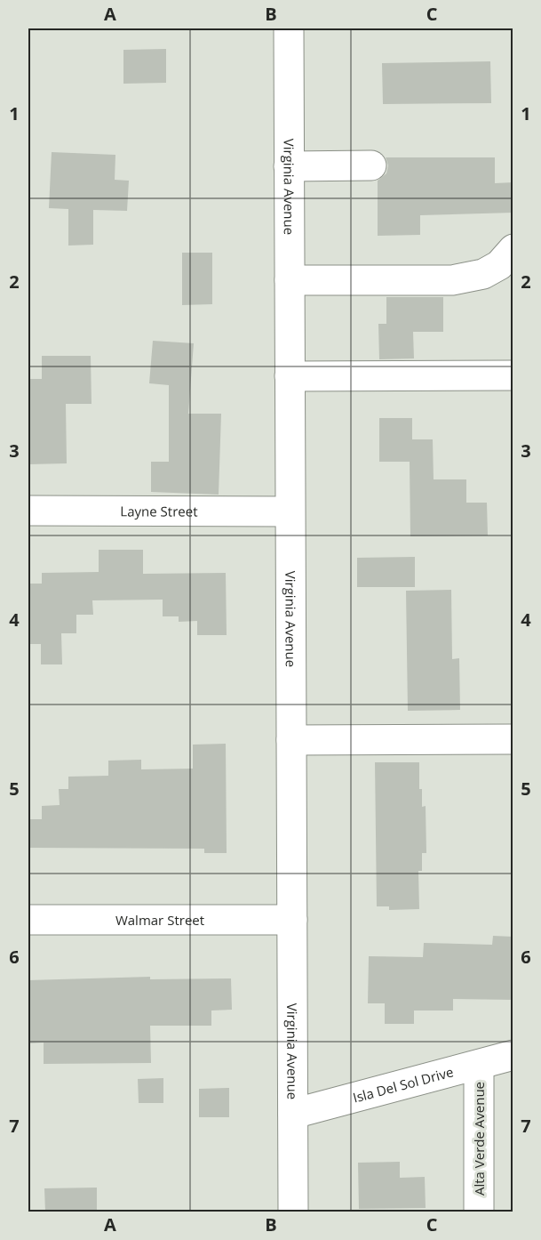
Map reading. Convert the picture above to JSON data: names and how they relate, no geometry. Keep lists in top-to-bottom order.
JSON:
{
  "streets": {
    "street": [
      "Virginia Avenue",
      "Layne Street",
      "Walmar Street",
      "Isla Del Sol Drive",
      "Alta Verde Avenue"
    ]
  },
  "crossings": [
    ["Virginia Avenue", "Layne Street"],
    ["Virginia Avenue", "Walmar Street"],
    ["Virginia Avenue", "Isla Del Sol Drive"],
    ["Isla Del Sol Drive", "Alta Verde Avenue"]
  ],
  "grid": {
    "columns": ["A", "B", "C"],
    "rows": [
      "1",
      "2",
      "3",
      "4",
      "5",
      "6",
      "7"
    ]
  }
}
